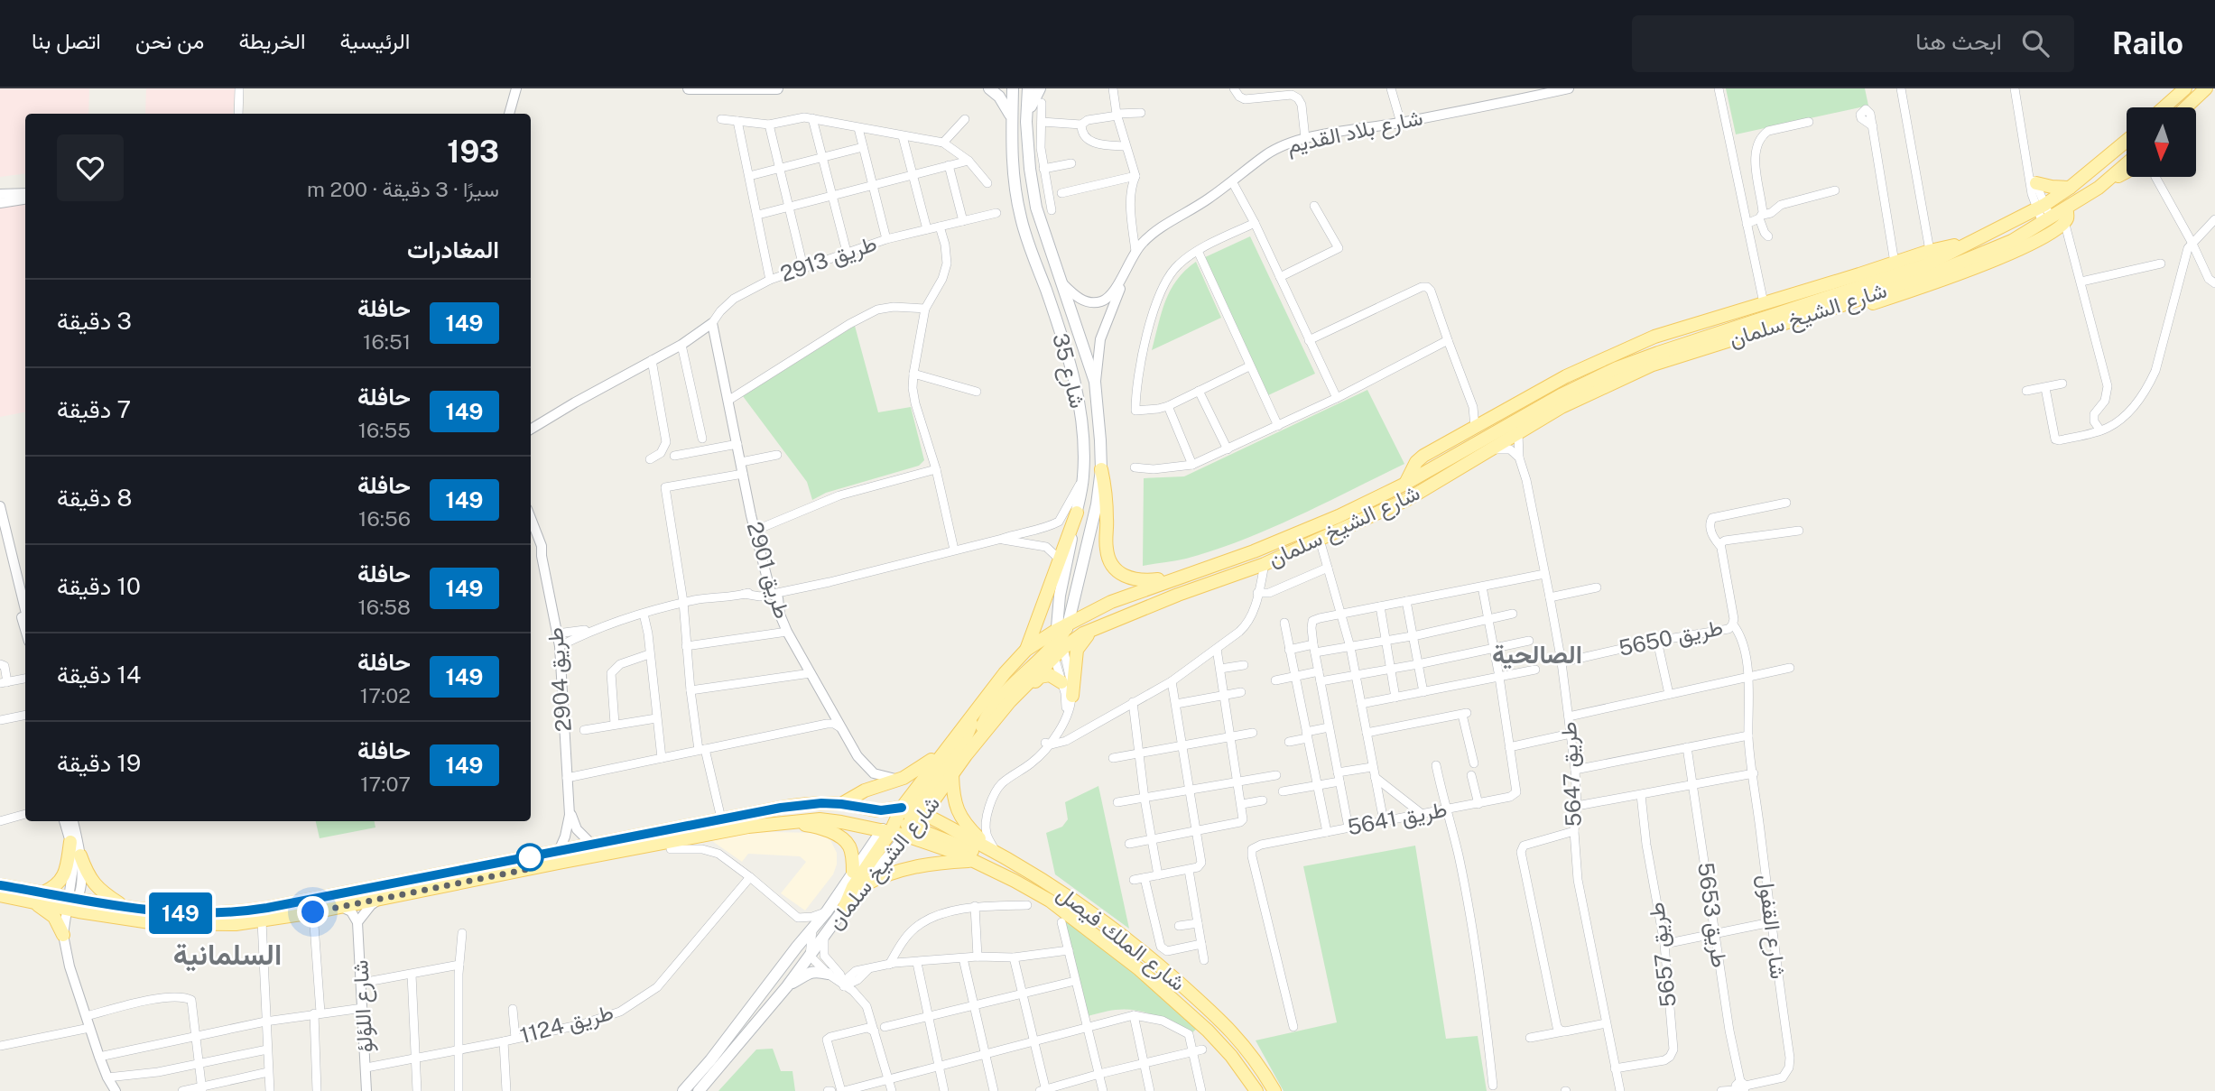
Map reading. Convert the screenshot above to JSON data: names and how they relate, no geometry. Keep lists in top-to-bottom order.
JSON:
{
  "streets": {
    "main road": ["شارع الشيخ سلمان", "شارع 35", "شارع الملك فيصل"],
    "street": [
      "شارع بلاد القديم",
      "طريق 2913",
      "طريق 2901",
      "طريق 5650",
      "طريق 2904",
      "طريق 5647",
      "طريق 5641",
      "طريق 5653",
      "شارع القفول",
      "طريق 5657",
      "شارع اللؤلؤ",
      "طريق 1124"
    ]
  },
  "crossings": [
    ["شارع بلاد القديم", "شارع 35"],
    ["طريق 2913", "طريق 2901"],
    ["شارع الشيخ سلمان", "شارع 35"],
    ["شارع الشيخ سلمان", "طريق 5647"],
    ["شارع الشيخ سلمان", "شارع الملك فيصل"],
    ["طريق 5650", "طريق 5647"],
    ["طريق 5650", "شارع القفول"],
    ["طريق 5647", "طريق 5657"],
    ["طريق 5653", "شارع القفول"],
    ["شارع اللؤلؤ", "طريق 1124"]
  ],
  "districts": ["الصالحية", "السلمانية"],
  "lines": ["bus line 149"],
  "north": "bottom",
  "page": {
    "header": "Railo",
    "search": "ابحث هنا",
    "nav": [
      "الرئيسية",
      "الخريطة",
      "من نحن",
      "اتصل بنا"
    ],
    "on_map": "149",
    "heading": [
      ["193", "سيرًا · 3 دقيقة · 200 m"],
      "المغادرات"
    ],
    "list": [
      {
        "mark": "149",
        "name": "حافلة",
        "note": "16:51",
        "value": "3 دقيقة"
      },
      {
        "mark": "149",
        "name": "حافلة",
        "note": "16:55",
        "value": "7 دقيقة"
      },
      {
        "mark": "149",
        "name": "حافلة",
        "note": "16:56",
        "value": "8 دقيقة"
      },
      {
        "mark": "149",
        "name": "حافلة",
        "note": "16:58",
        "value": "10 دقيقة"
      },
      {
        "mark": "149",
        "name": "حافلة",
        "note": "17:02",
        "value": "14 دقيقة"
      },
      {
        "mark": "149",
        "name": "حافلة",
        "note": "17:07",
        "value": "19 دقيقة"
      }
    ]
  }
}
